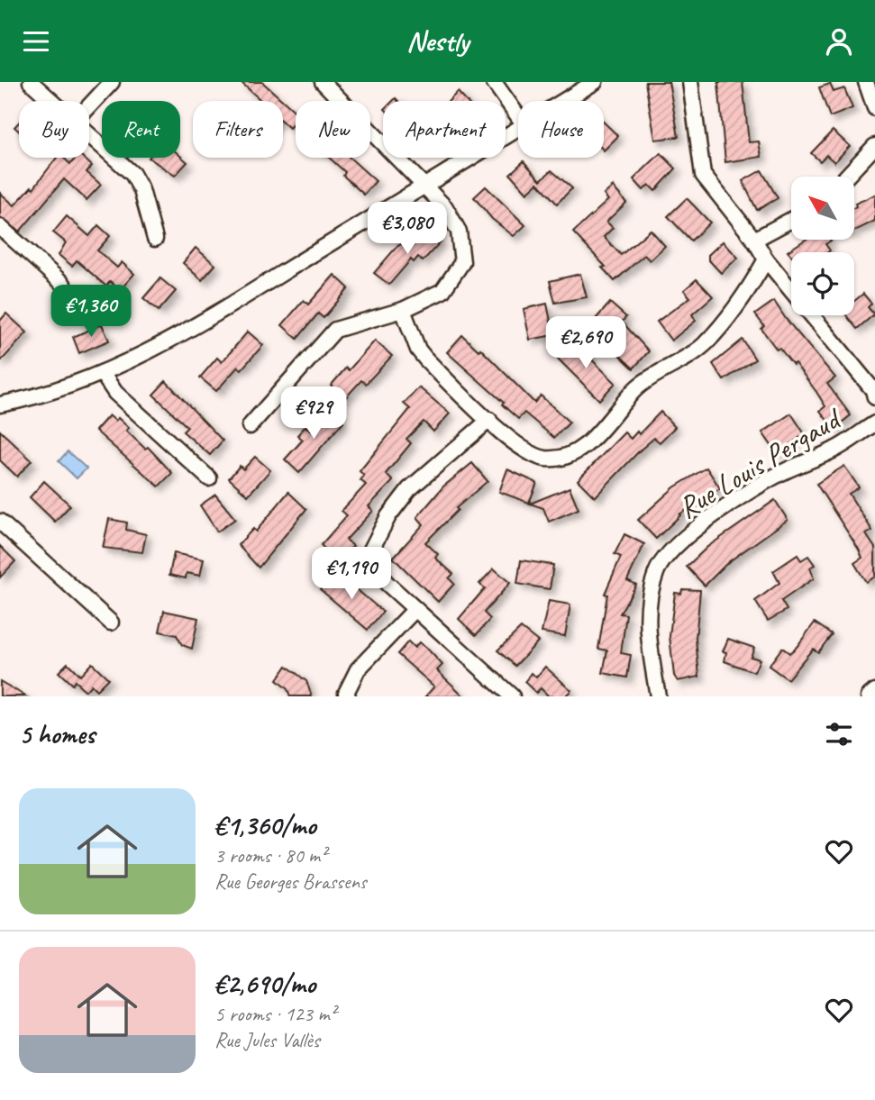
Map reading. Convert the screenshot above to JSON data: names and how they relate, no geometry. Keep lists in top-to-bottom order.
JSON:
{
  "streets": {
    "street": ["Rue Louis Pergaud"]
  },
  "north": "top left",
  "page": {
    "header": "Nestly",
    "chip": [
      "Buy",
      "Rent",
      "Filters",
      "New",
      "Apartment",
      "House"
    ],
    "price": [
      "€3,080",
      "€1,360",
      "€2,690",
      "€929",
      "€1,190"
    ],
    "heading": "5 homes",
    "list": [
      {
        "name": "€1,360/mo",
        "note": "3 rooms · 80 m² · Rue Georges Brassens"
      },
      {
        "name": "€2,690/mo",
        "note": "5 rooms · 123 m² · Rue Jules Vallès"
      }
    ]
  }
}
